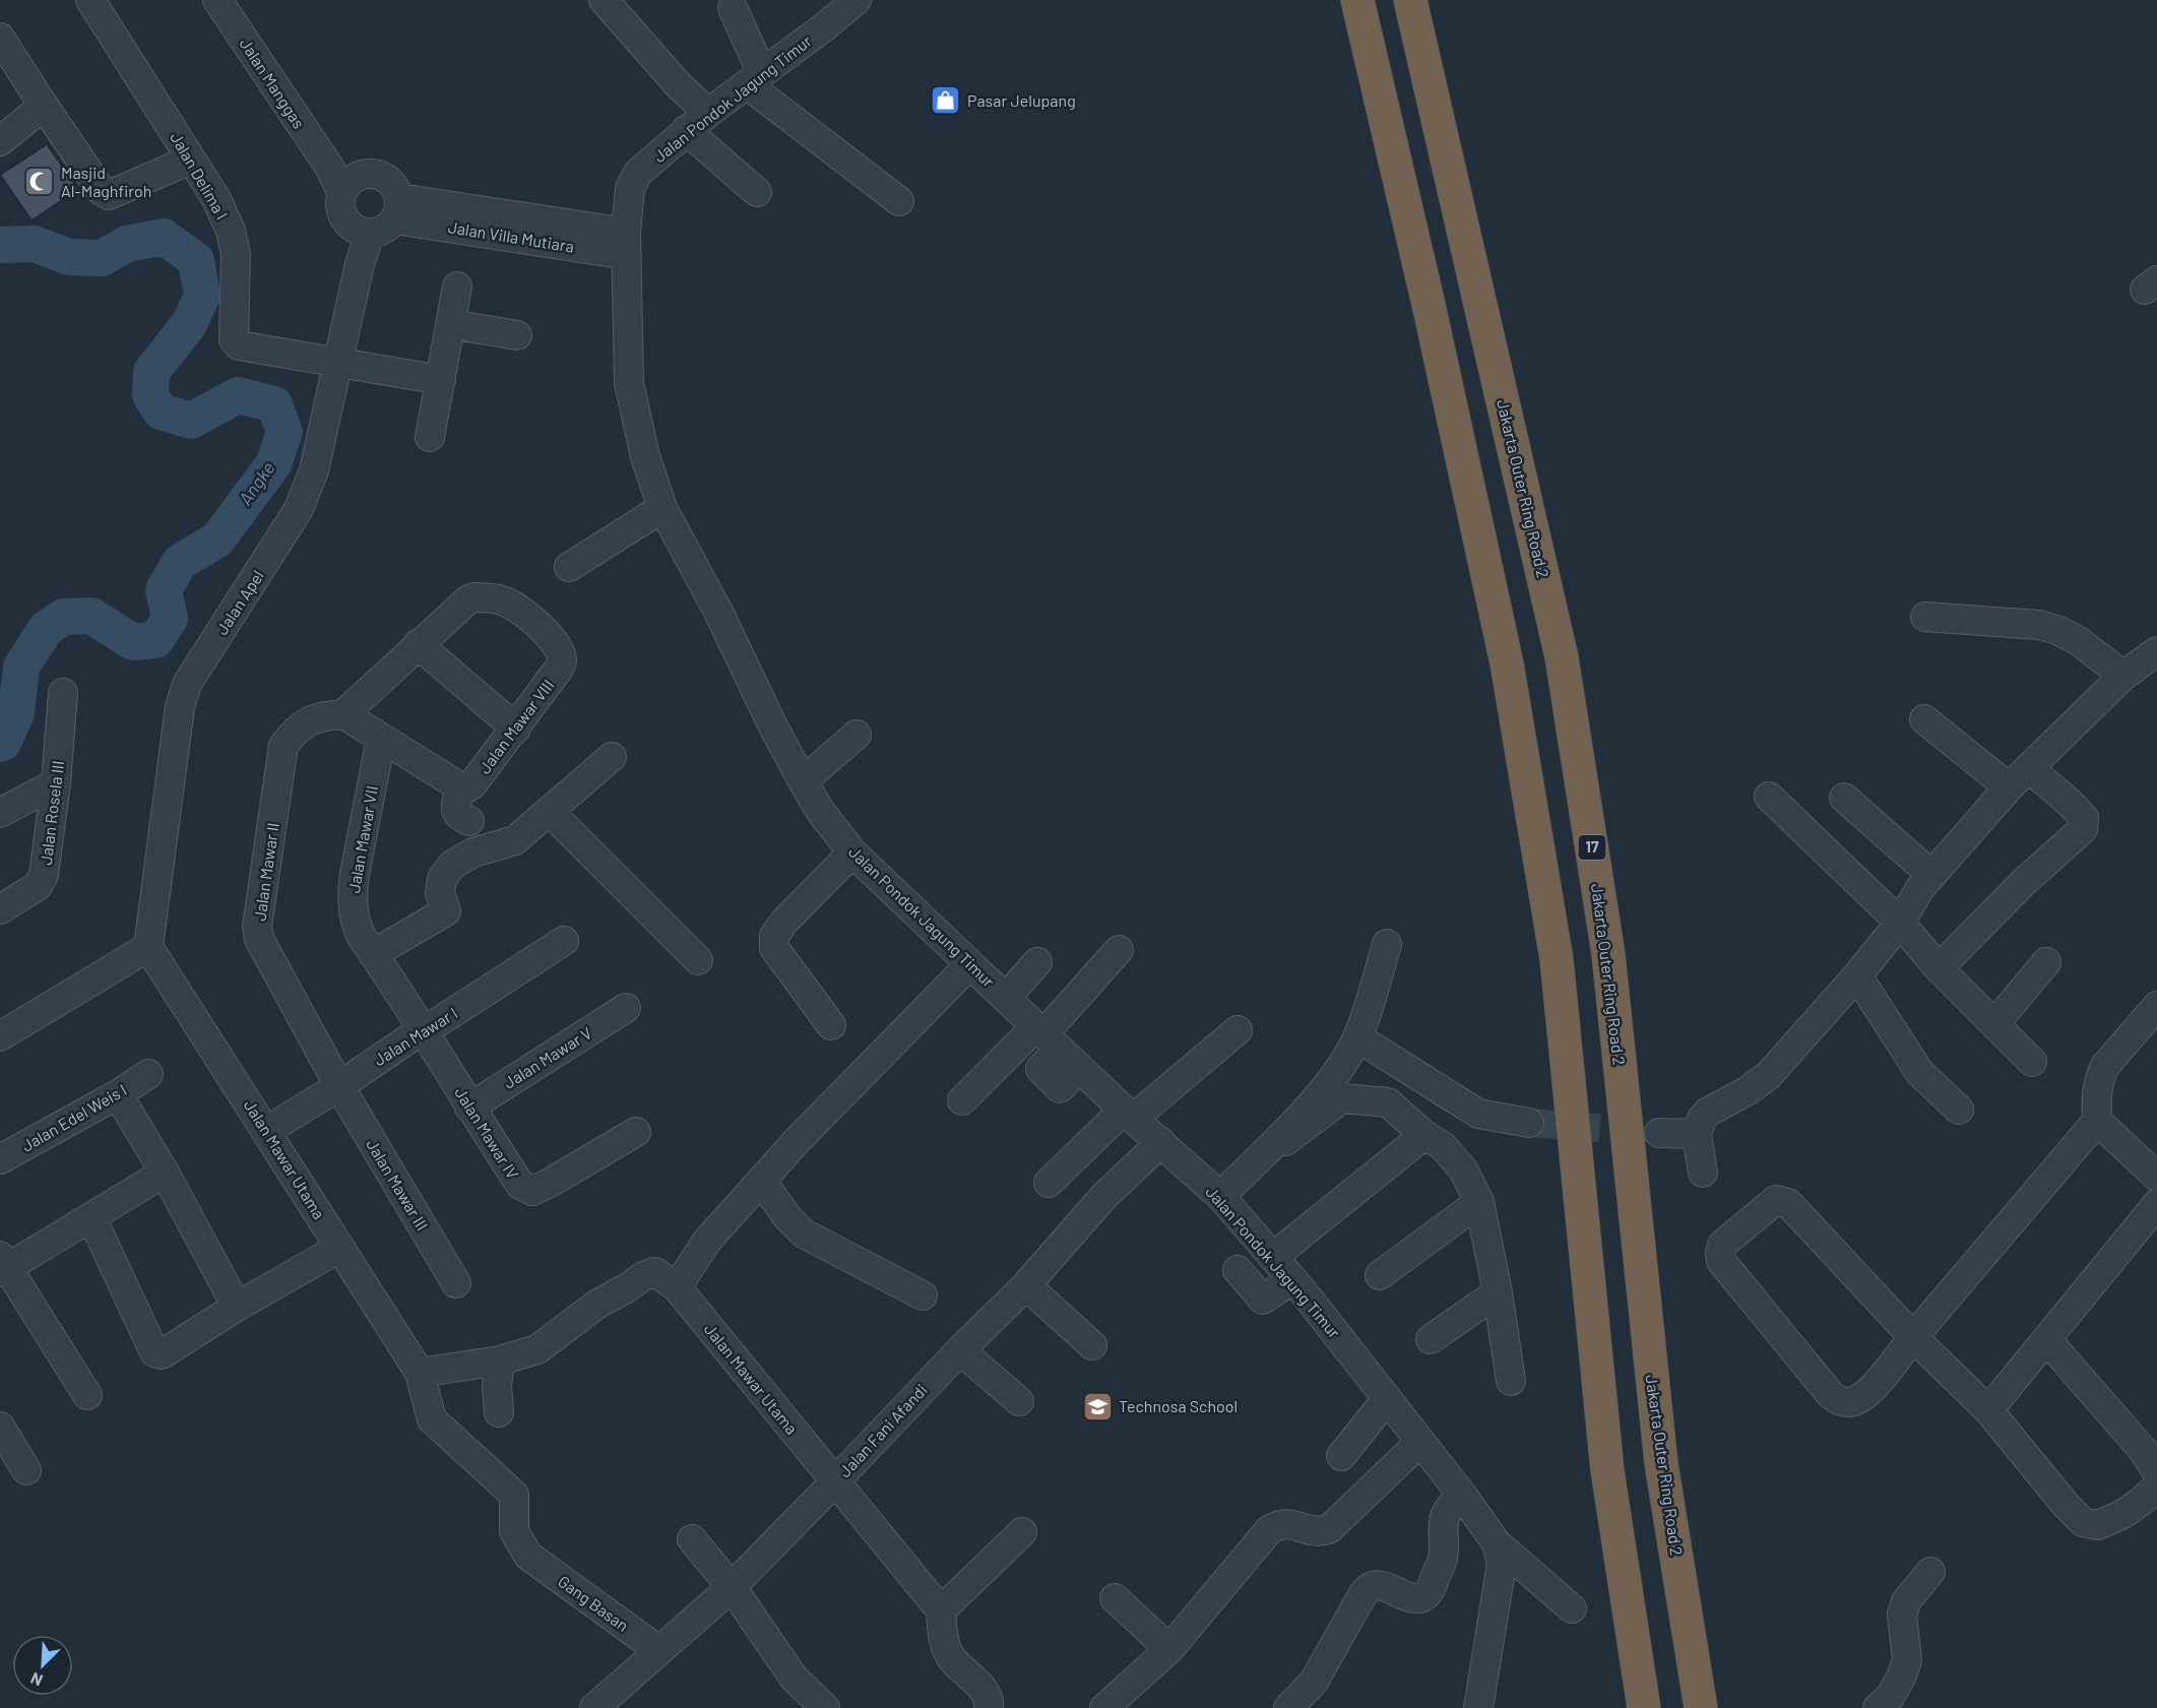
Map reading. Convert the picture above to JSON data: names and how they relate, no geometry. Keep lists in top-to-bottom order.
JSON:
{
  "streets": {
    "highway": ["Jakarta Outer Ring Road 2", "17"],
    "street": [
      "Jalan Manggas",
      "Jalan Pondok Jagung Timur",
      "Jalan Delima I",
      "Jalan Villa Mutiara",
      "Jalan Apel",
      "Jalan Mawar VIII",
      "Jalan Rosela III",
      "Jalan Mawar VII",
      "Jalan Mawar II",
      "Jalan Mawar I",
      "Jalan Mawar V",
      "Jalan Edel Weis I",
      "Jalan Mawar IV",
      "Jalan Mawar Utama",
      "Jalan Mawar III",
      "Jalan Fani Afandi",
      "Gang Basan"
    ]
  },
  "crossings": [
    ["Jalan Manggas", "Jalan Villa Mutiara"],
    ["Jalan Manggas", "Jalan Apel"],
    ["Jalan Pondok Jagung Timur", "Jalan Villa Mutiara"],
    ["Jalan Pondok Jagung Timur", "Jalan Fani Afandi"],
    ["Jalan Delima I", "Jalan Apel"],
    ["Jalan Villa Mutiara", "Jalan Apel"],
    ["Jalan Apel", "Jalan Mawar Utama"],
    ["Jalan Mawar VIII", "Jalan Mawar II"],
    ["Jalan Mawar VII", "Jalan Mawar I"],
    ["Jalan Mawar VII", "Jalan Mawar IV"],
    ["Jalan Mawar II", "Jalan Mawar I"],
    ["Jalan Mawar II", "Jalan Mawar III"],
    ["Jalan Mawar I", "Jalan Mawar IV"],
    ["Jalan Mawar I", "Jalan Mawar Utama"],
    ["Jalan Mawar I", "Jalan Mawar III"],
    ["Jalan Mawar V", "Jalan Mawar IV"],
    ["Jalan Mawar Utama", "Jalan Fani Afandi"],
    ["Jalan Mawar Utama", "Gang Basan"],
    ["Jalan Fani Afandi", "Gang Basan"]
  ],
  "water": ["Angke"],
  "places": {
    "shop": ["Pasar Jelupang"],
    "mosque": ["Masjid Al-Maghfiroh"],
    "school or university": ["Technosa School"]
  },
  "north": "bottom left"
}
